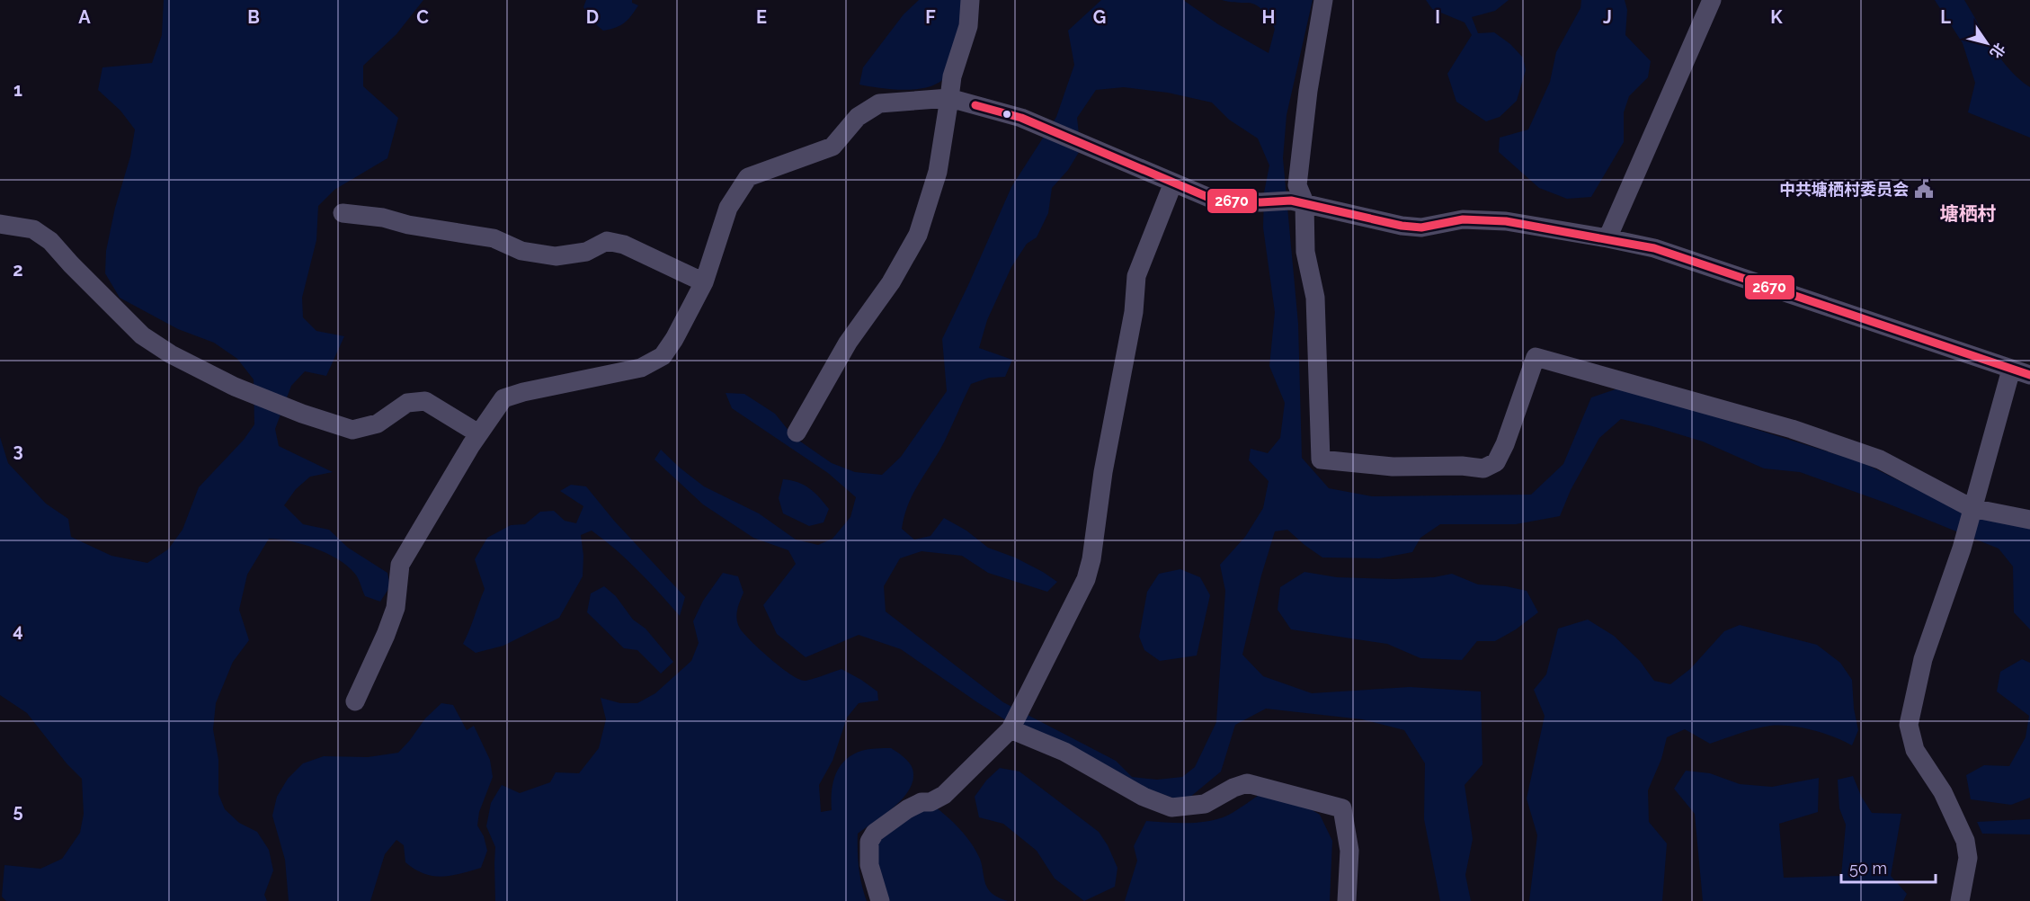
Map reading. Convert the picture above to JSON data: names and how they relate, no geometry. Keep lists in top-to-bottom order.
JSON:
{
  "districts": ["塘栖村"],
  "places": {
    "public building": ["中共塘栖村委员会"]
  },
  "lines": ["transit line 2670"],
  "scale_bar": "50 m",
  "north": "bottom right",
  "grid": {
    "columns": [
      "A",
      "B",
      "C",
      "D",
      "E",
      "F",
      "G",
      "H",
      "I",
      "J",
      "K",
      "L"
    ],
    "rows": [
      "1",
      "2",
      "3",
      "4",
      "5"
    ]
  }
}
